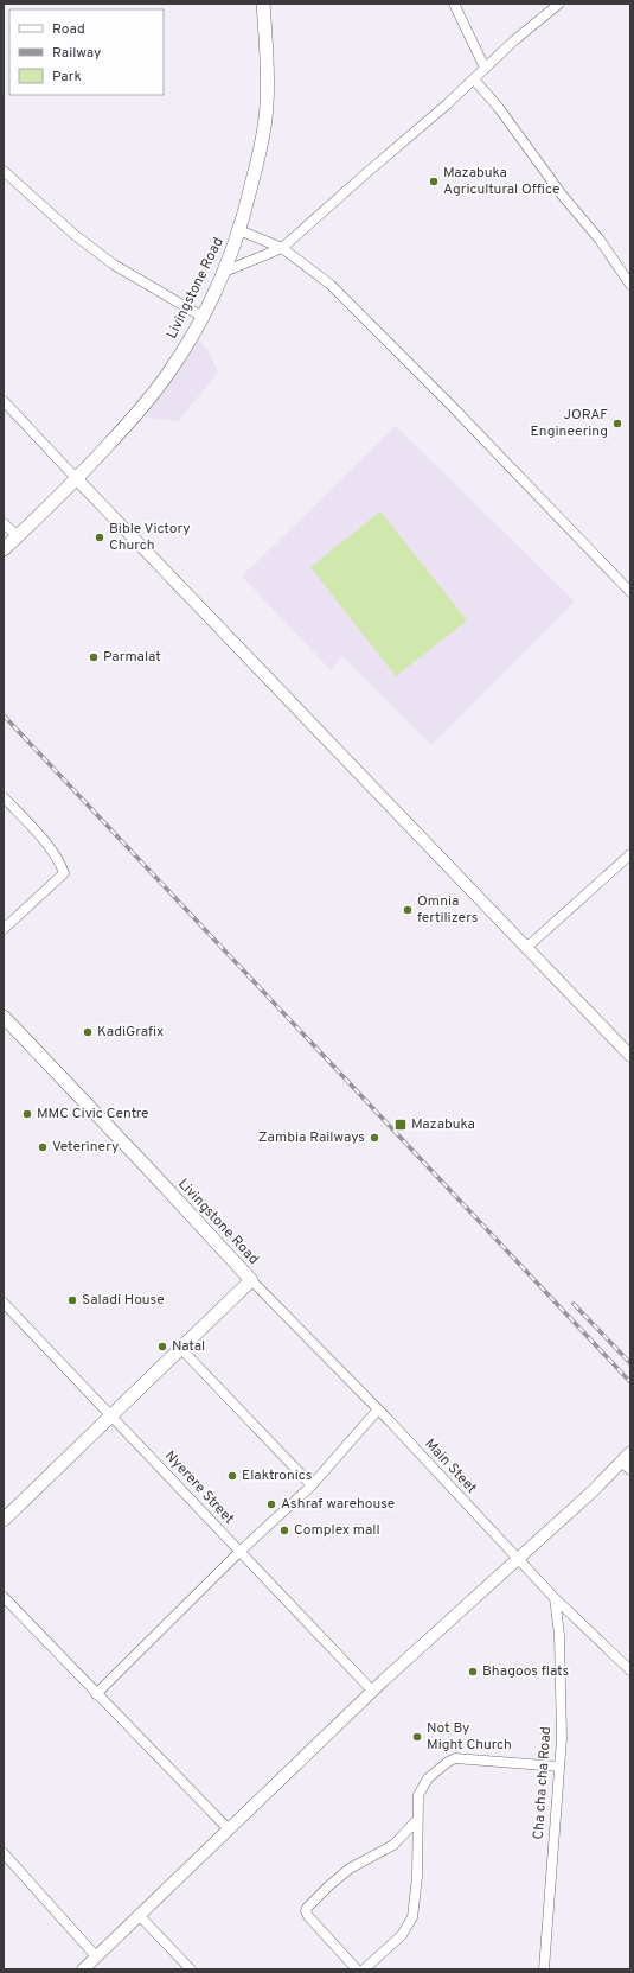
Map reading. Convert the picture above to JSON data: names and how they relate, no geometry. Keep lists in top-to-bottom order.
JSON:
{
  "streets": {
    "highway": ["Livingstone Road"],
    "street": ["Main Steet", "Nyerere Street", "Cha cha cha Road"]
  },
  "crossings": [
    ["Livingstone Road", "Main Steet"],
    ["Livingstone Road", "Nyerere Street"],
    ["Main Steet", "Cha cha cha Road"]
  ],
  "places": {
    "other": [
      "Mazabuka Agricultural Office",
      "JORAF Engineering",
      "Bible Victory Church",
      "Parmalat",
      "Omnia fertilizers",
      "KadiGrafix",
      "MMC Civic Centre",
      "Zambia Railways",
      "Veterinery",
      "Saladi House",
      "Natal",
      "Elaktronics",
      "Ashraf warehouse",
      "Complex mall",
      "Bhagoos flats",
      "Not By Might Church"
    ],
    "transit": ["Mazabuka"]
  },
  "legend": ["Road", "Railway", "Park"]
}
